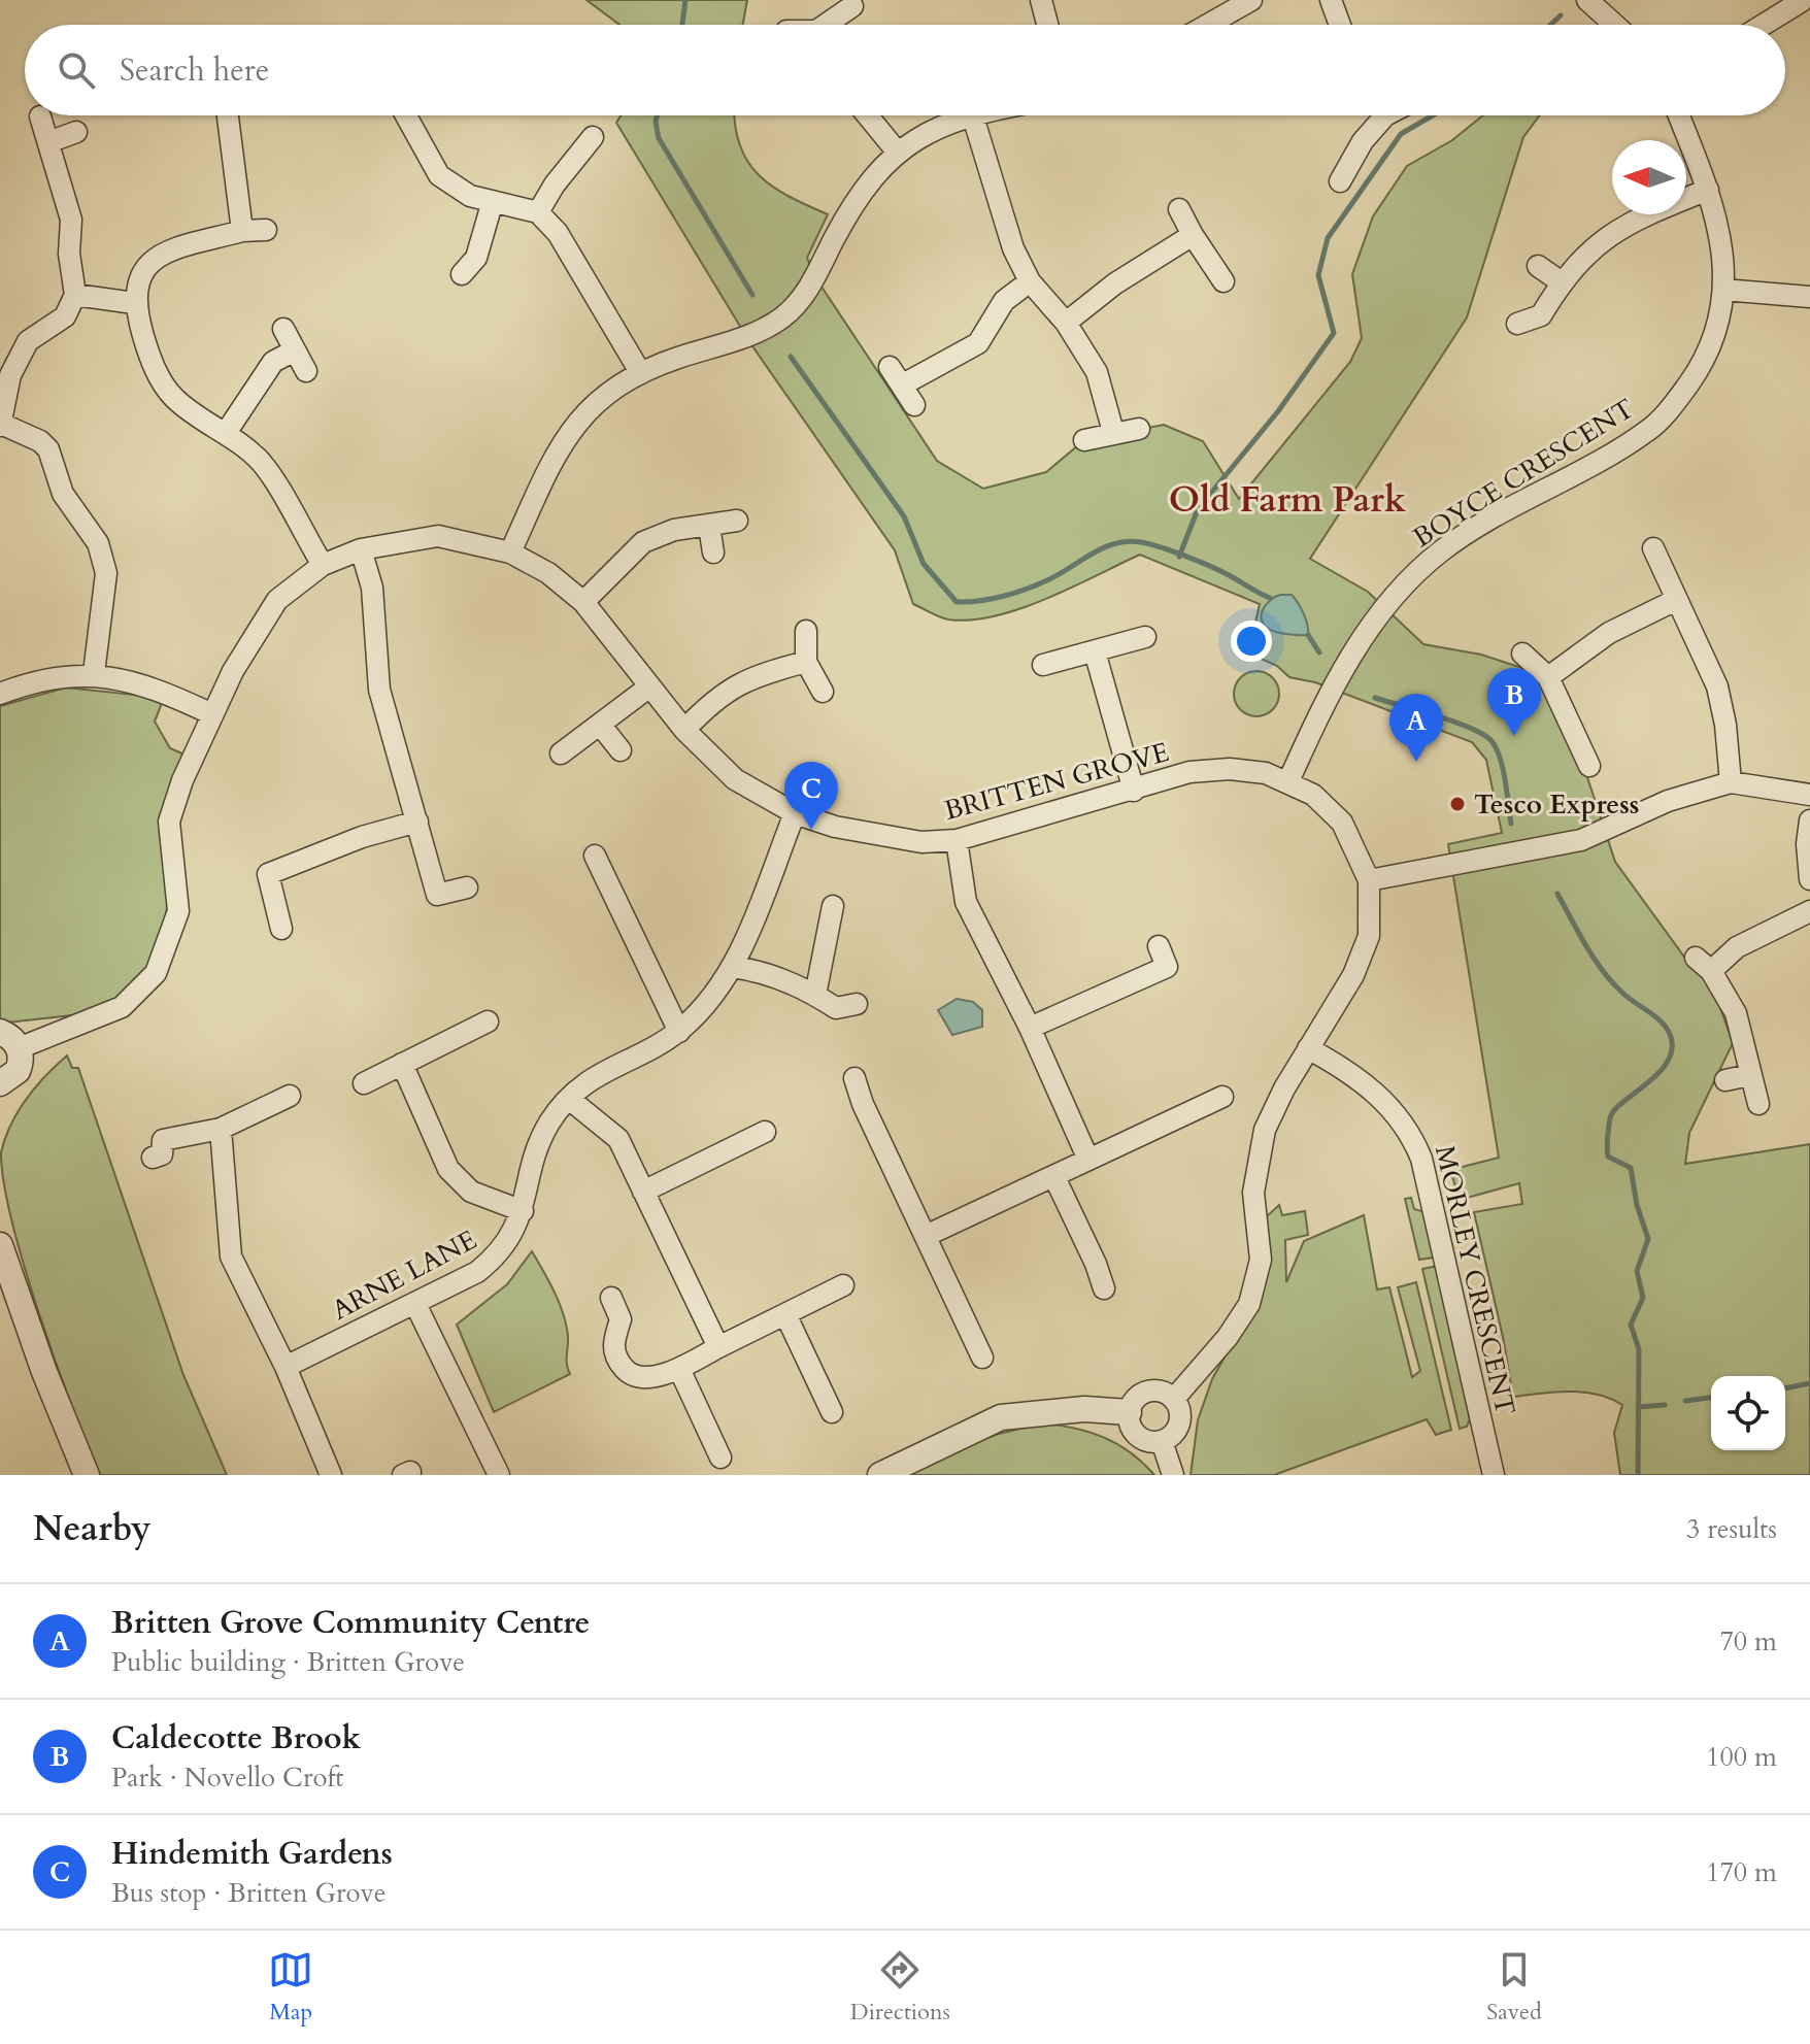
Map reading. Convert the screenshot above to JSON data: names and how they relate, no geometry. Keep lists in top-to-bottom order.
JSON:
{
  "streets": {
    "street": [
      "BOYCE CRESCENT",
      "BRITTEN GROVE",
      "ARNE LANE",
      "MORLEY CRESCENT"
    ]
  },
  "crossings": [
    ["BOYCE CRESCENT", "BRITTEN GROVE"],
    ["BRITTEN GROVE", "ARNE LANE"],
    ["BRITTEN GROVE", "MORLEY CRESCENT"]
  ],
  "districts": ["Old Farm Park"],
  "places": ["Tesco Express"],
  "north": "left",
  "page": {
    "search": "Search here",
    "pins": ["B", "A", "C"],
    "heading": ["Nearby", "3 results"],
    "list": [
      {
        "mark": "A",
        "name": "Britten Grove Community Centre",
        "note": "Public building · Britten Grove",
        "value": "70 m"
      },
      {
        "mark": "B",
        "name": "Caldecotte Brook",
        "note": "Park · Novello Croft",
        "value": "100 m"
      },
      {
        "mark": "C",
        "name": "Hindemith Gardens",
        "note": "Bus stop · Britten Grove",
        "value": "170 m"
      }
    ],
    "nav": ["Map", "Directions", "Saved"]
  }
}
